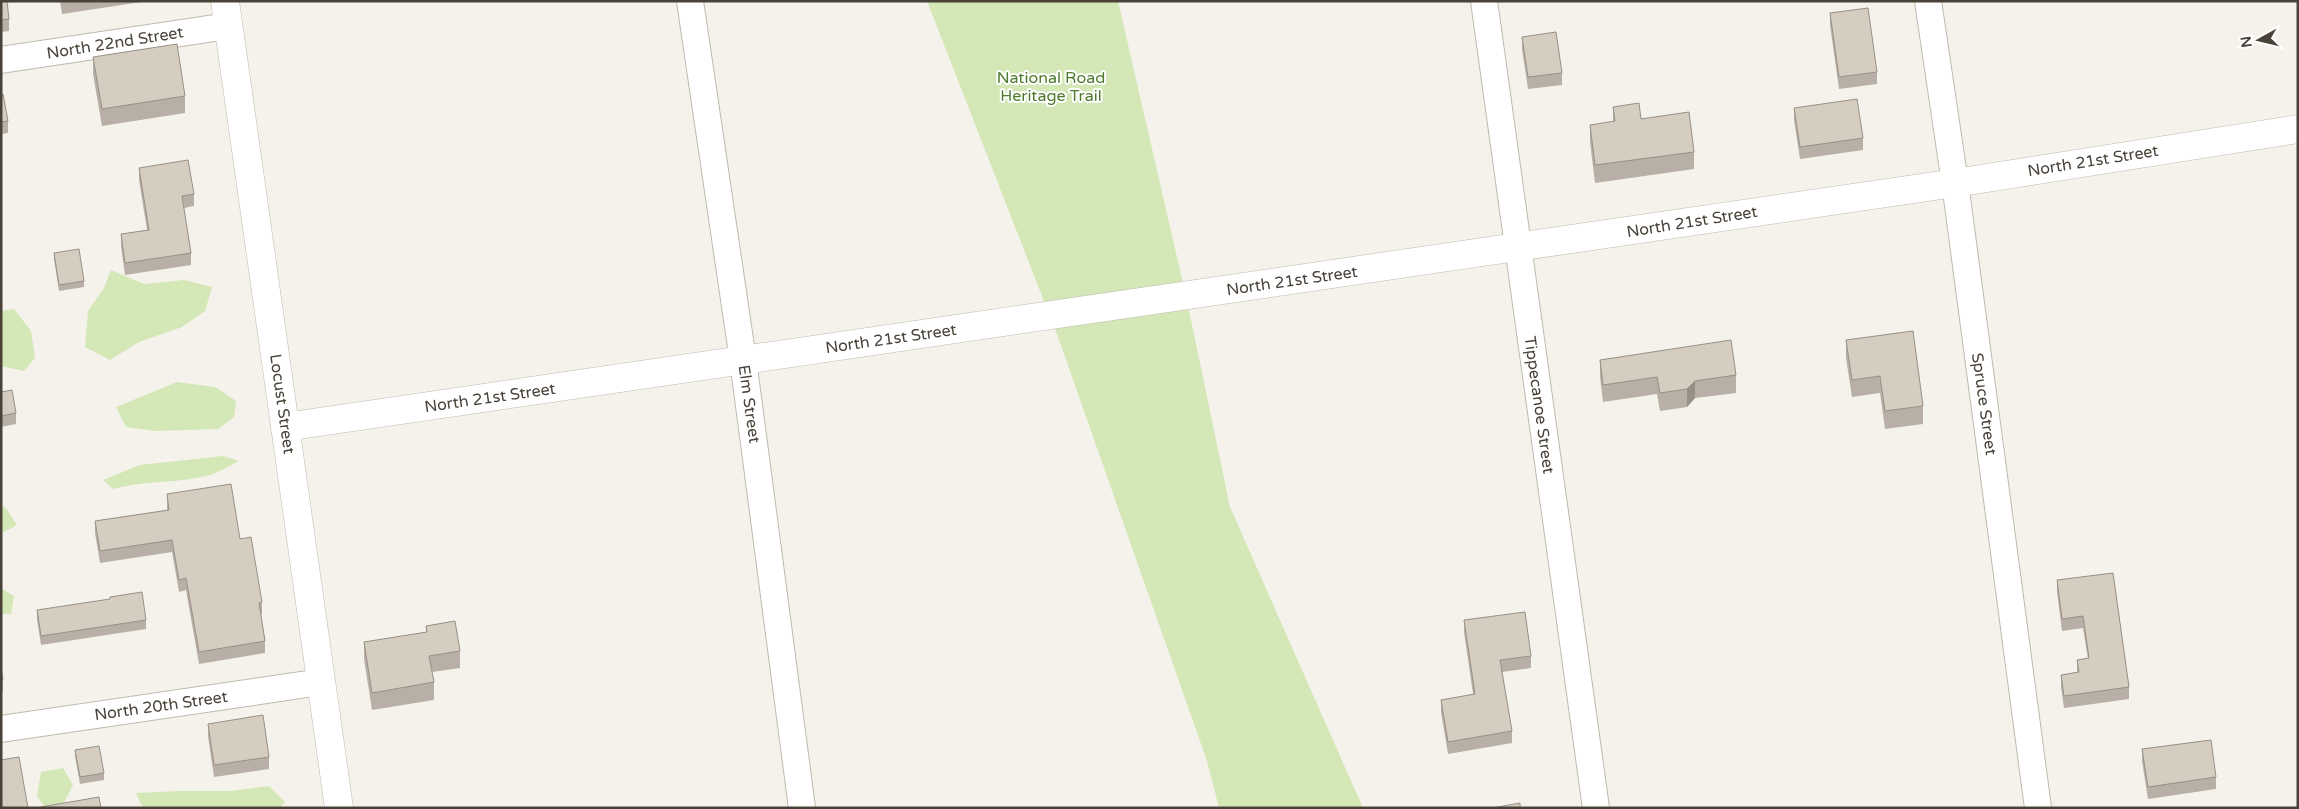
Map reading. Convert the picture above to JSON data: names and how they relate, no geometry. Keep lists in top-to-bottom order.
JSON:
{
  "streets": {
    "street": [
      "North 22nd Street",
      "North 21st Street",
      "Locust Street",
      "Elm Street",
      "Spruce Street",
      "Tippecanoe Street",
      "North 20th Street"
    ]
  },
  "crossings": [
    ["North 22nd Street", "Locust Street"],
    ["North 21st Street", "Locust Street"],
    ["North 21st Street", "Elm Street"],
    ["North 21st Street", "Spruce Street"],
    ["North 21st Street", "Tippecanoe Street"],
    ["Locust Street", "North 20th Street"]
  ],
  "parks": ["National Road Heritage Trail"],
  "north": "left"
}
